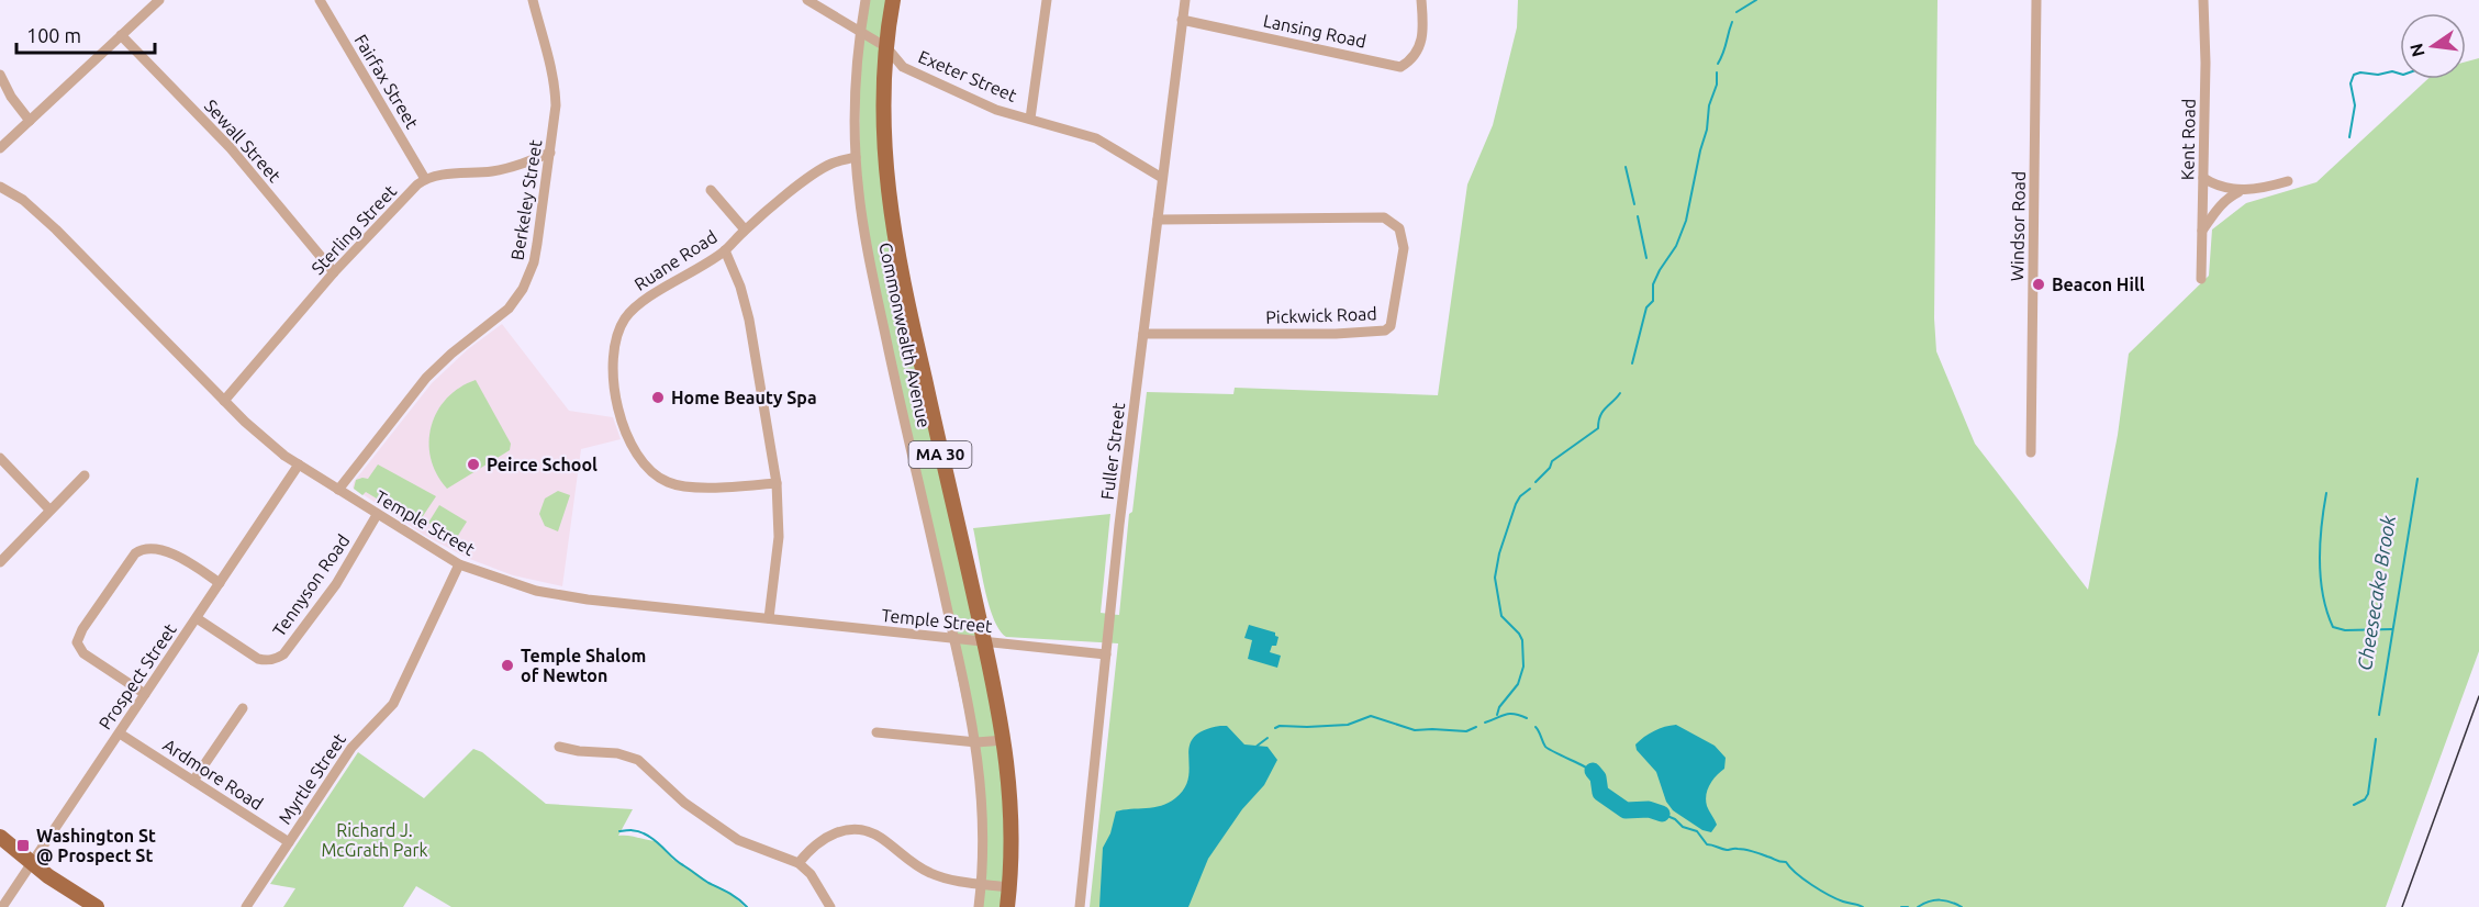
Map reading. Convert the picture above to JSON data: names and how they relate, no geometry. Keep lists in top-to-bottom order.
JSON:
{
  "streets": {
    "main road": ["Commonwealth Avenue", "MA 30"],
    "street": [
      "Lansing Road",
      "Exeter Street",
      "Fairfax Street",
      "Kent Road",
      "Sewall Street",
      "Berkeley Street",
      "Windsor Road",
      "Sterling Street",
      "Ruane Road",
      "Pickwick Road",
      "Fuller Street",
      "Temple Street",
      "Tennyson Road",
      "Prospect Street",
      "Ardmore Road",
      "Myrtle Street"
    ]
  },
  "crossings": [
    ["Lansing Road", "Fuller Street"],
    ["Exeter Street", "Commonwealth Avenue"],
    ["Exeter Street", "Fuller Street"],
    ["Fairfax Street", "Sterling Street"],
    ["Sewall Street", "Sterling Street"],
    ["Berkeley Street", "Temple Street"],
    ["Sterling Street", "Temple Street"],
    ["Ruane Road", "Commonwealth Avenue"],
    ["Pickwick Road", "Fuller Street"],
    ["Commonwealth Avenue", "Temple Street"],
    ["Fuller Street", "Temple Street"],
    ["Temple Street", "Tennyson Road"],
    ["Temple Street", "Prospect Street"],
    ["Temple Street", "Myrtle Street"],
    ["Tennyson Road", "Prospect Street"],
    ["Prospect Street", "Ardmore Road"],
    ["Ardmore Road", "Myrtle Street"]
  ],
  "water": ["Cheesecake Brook"],
  "parks": ["Richard J. McGrath Park"],
  "places": {
    "other": [
      "Beacon Hill",
      "Home Beauty Spa",
      "Peirce School",
      "Temple Shalom of Newton"
    ],
    "transit": ["Washington St @ Prospect St"]
  },
  "scale_bar": "100 m",
  "north": "left"
}
